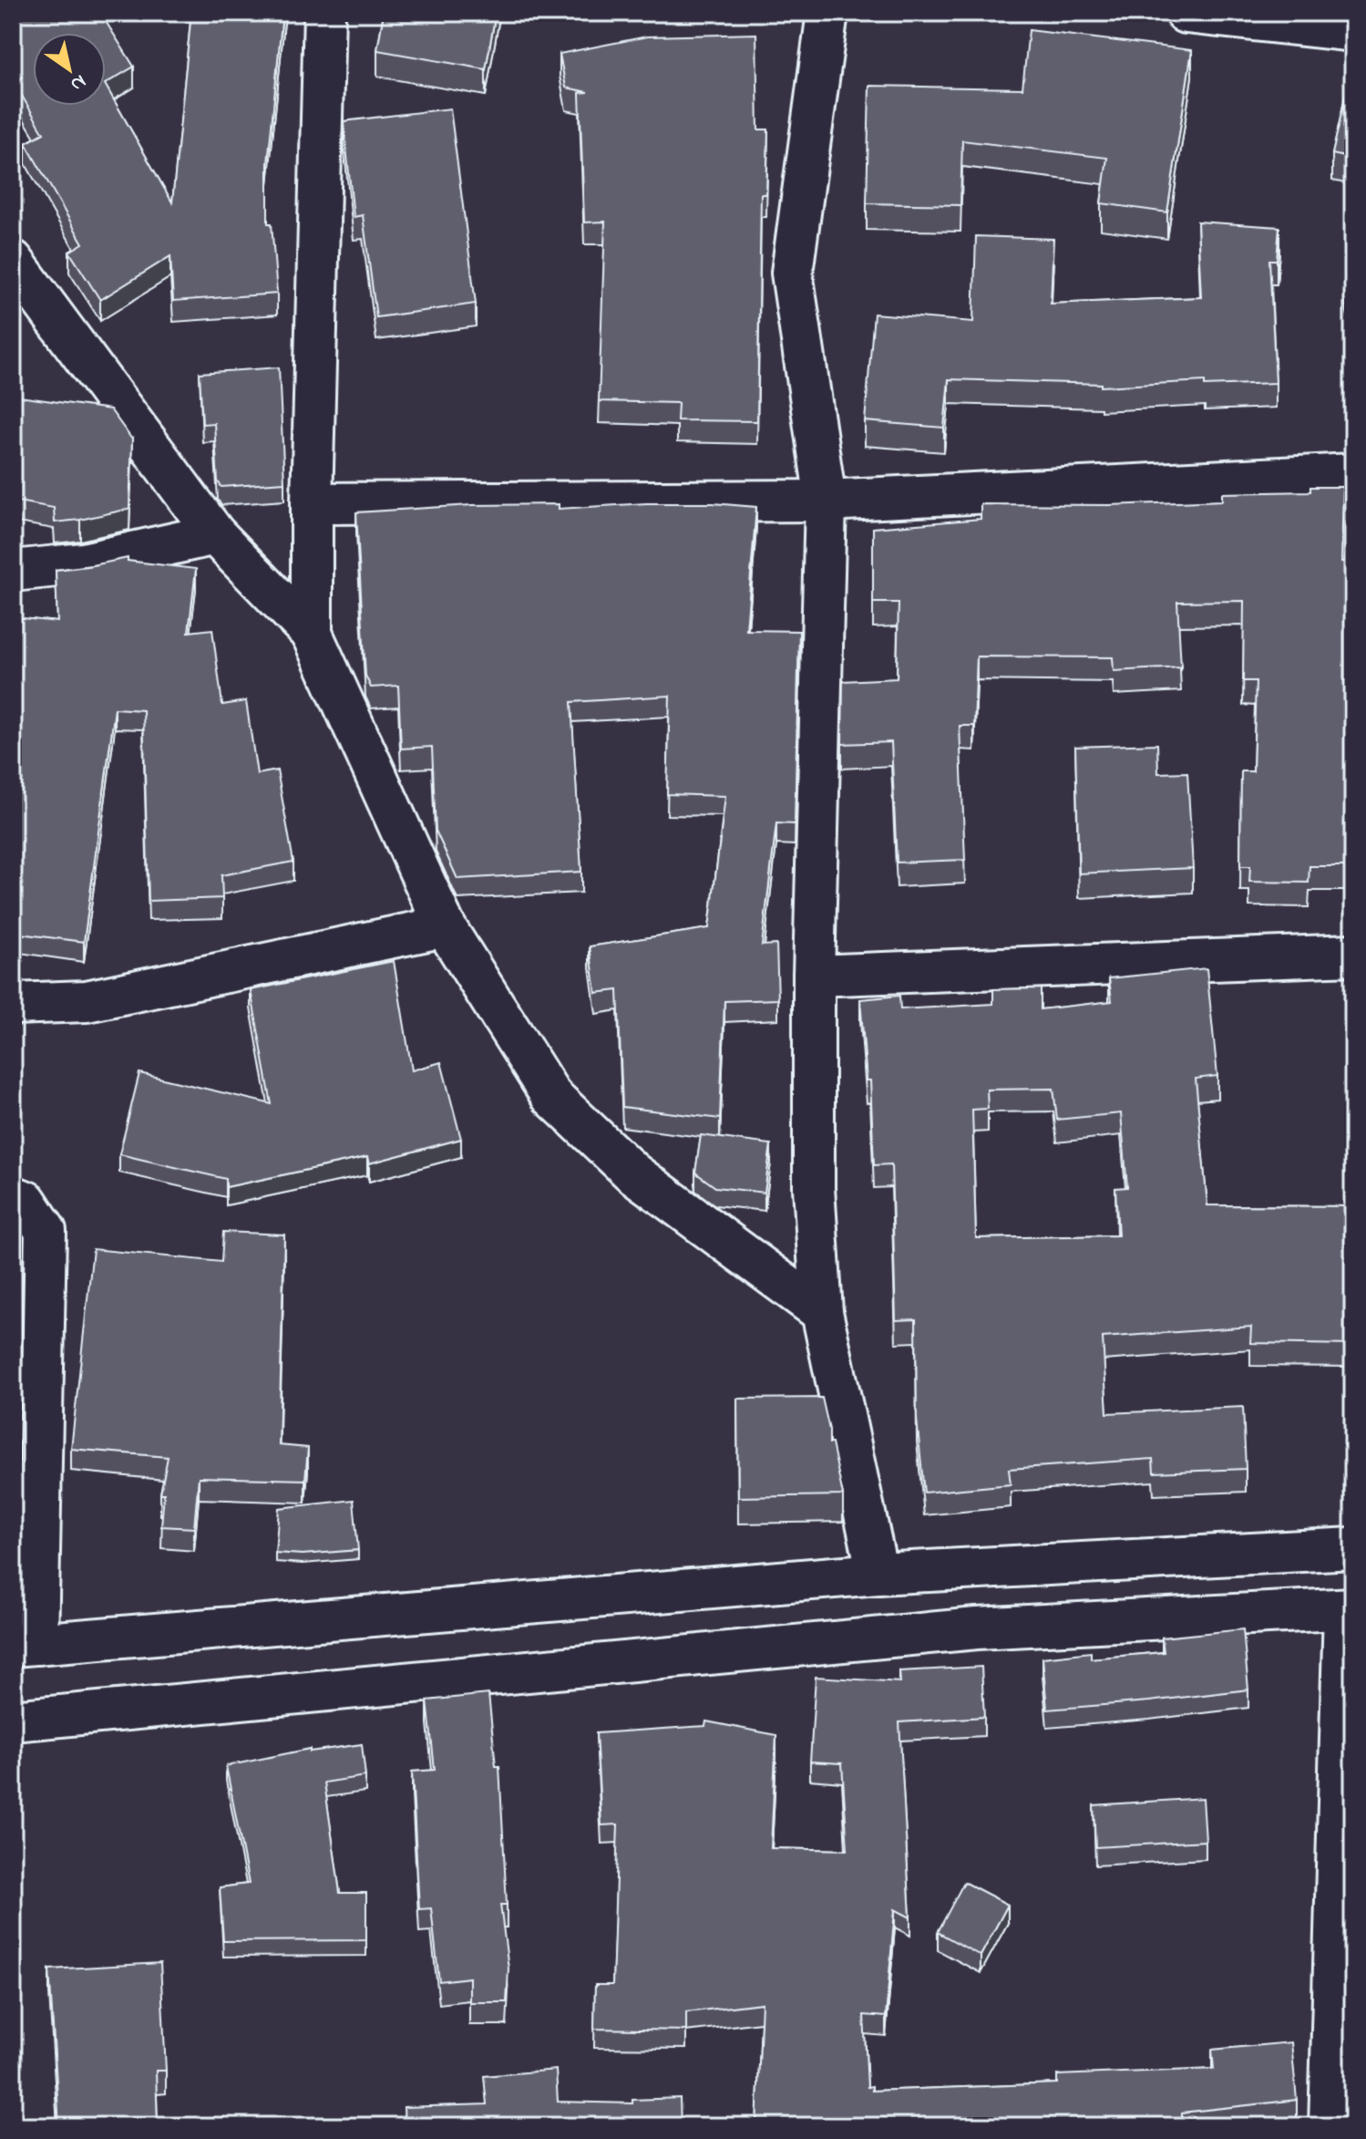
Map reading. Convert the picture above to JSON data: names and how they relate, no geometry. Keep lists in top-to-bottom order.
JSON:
{
  "north": "bottom right"
}
